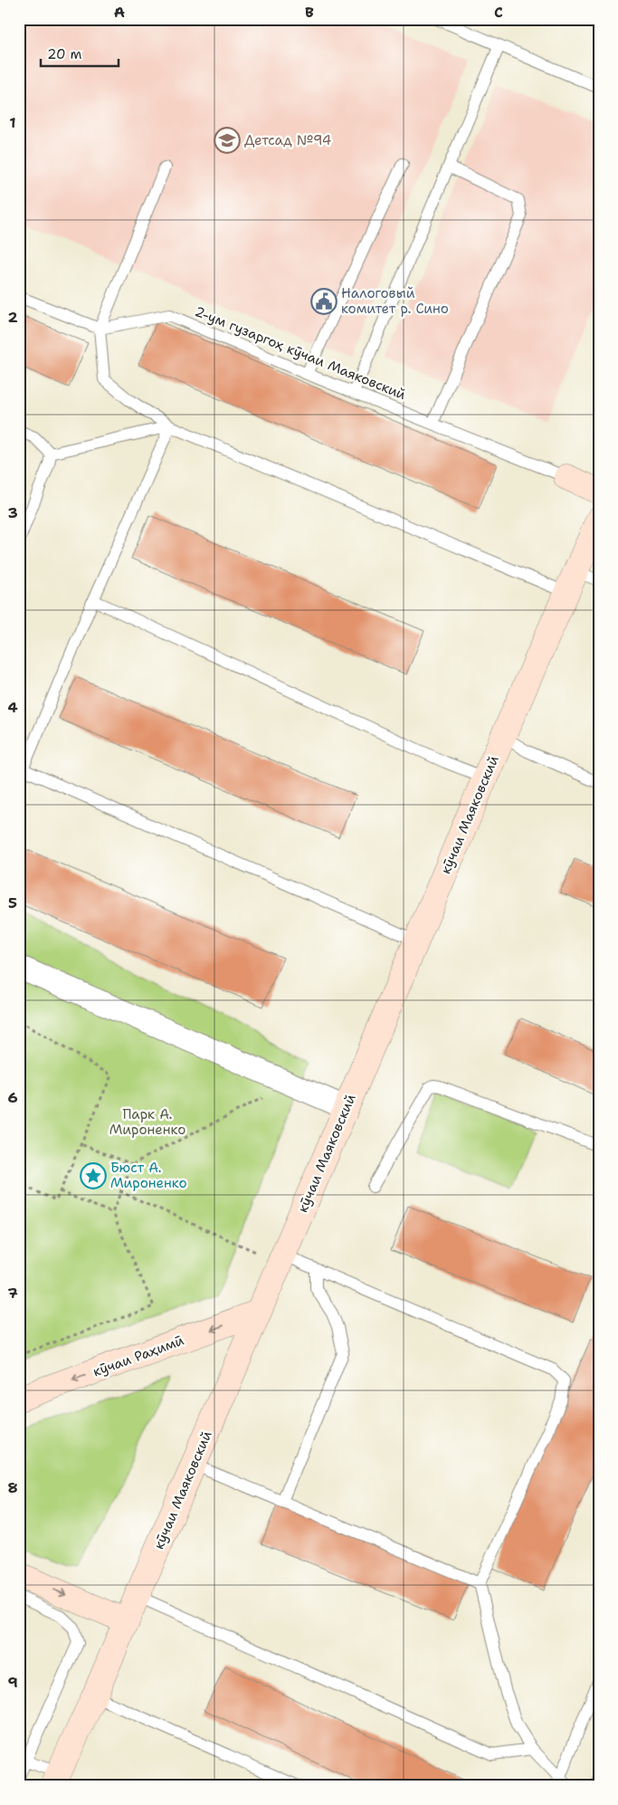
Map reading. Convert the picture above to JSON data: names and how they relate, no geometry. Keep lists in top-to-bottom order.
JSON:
{
  "streets": {
    "street": ["кӯчаи Маяковский", "кӯчаи Раҳимӣ"],
    "lane": ["2-ум гузаргоҳ кӯчаи Маяковский"]
  },
  "crossings": [
    ["кӯчаи Маяковский", "кӯчаи Раҳимӣ"]
  ],
  "one_way": ["кӯчаи Раҳимӣ"],
  "parks": ["Парк А. Мироненко"],
  "places": {
    "school or university": ["Детсад №94"],
    "public building": ["Налоговый комитет р. Сино"],
    "place": ["Бюст А. Мироненко"]
  },
  "scale_bar": "20 m",
  "grid": {
    "columns": ["A", "B", "C"],
    "rows": [
      "1",
      "2",
      "3",
      "4",
      "5",
      "6",
      "7",
      "8",
      "9"
    ]
  }
}
